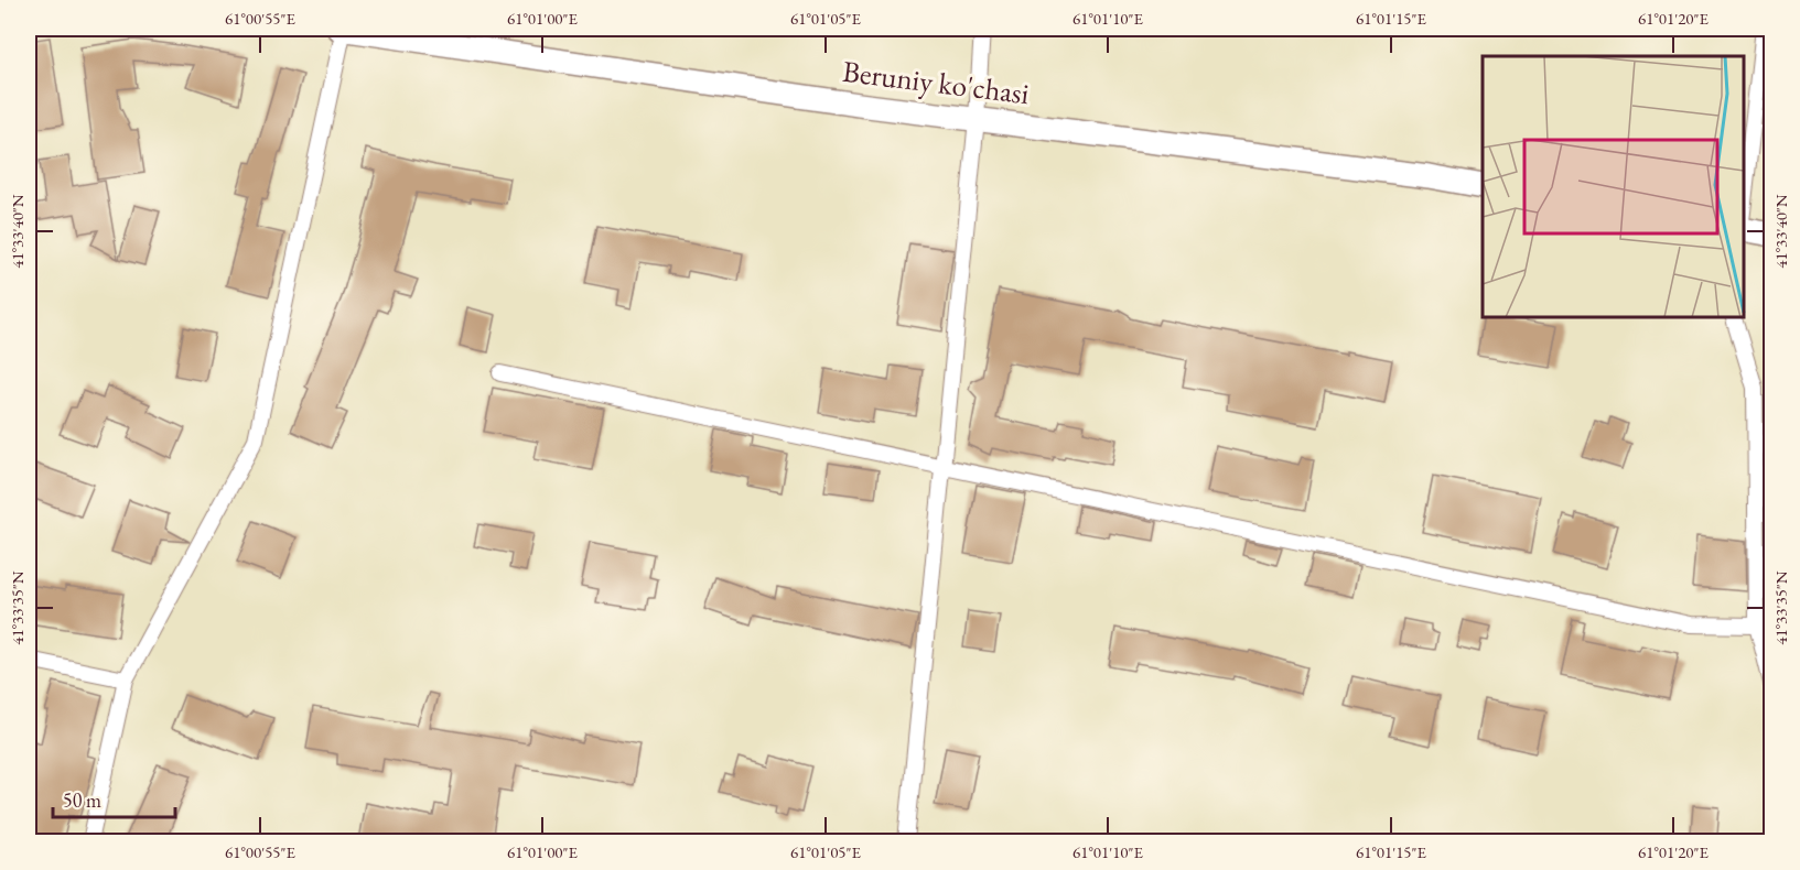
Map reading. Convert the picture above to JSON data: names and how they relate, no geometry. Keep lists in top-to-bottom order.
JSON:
{
  "streets": {
    "main road": ["Beruniy ko'chasi"]
  },
  "scale_bar": "50 m",
  "coordinates": [
    "61°00'55\"E",
    "61°01'00\"E",
    "61°01'05\"E",
    "61°01'10\"E",
    "61°01'15\"E",
    "61°01'20\"E",
    "41°33'40\"N",
    "41°33'35\"N"
  ]
}
